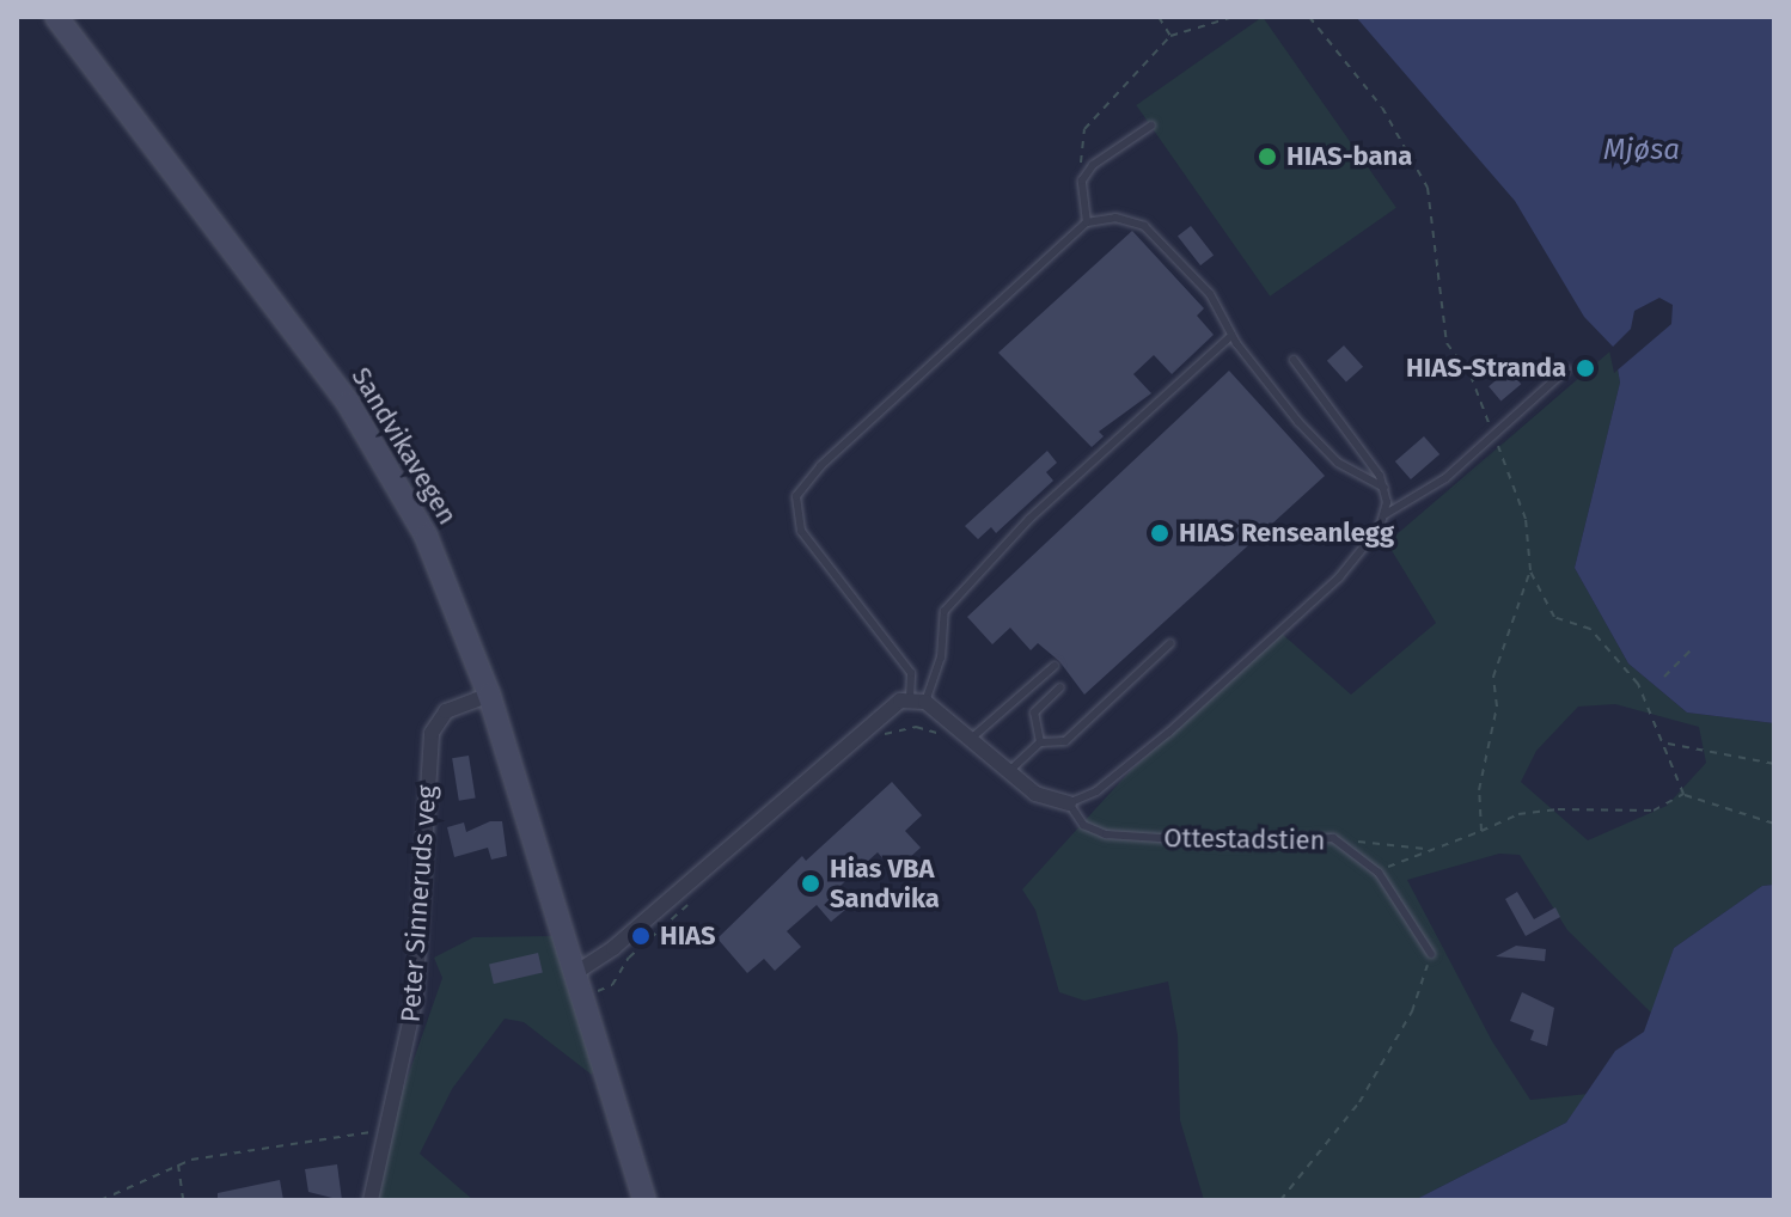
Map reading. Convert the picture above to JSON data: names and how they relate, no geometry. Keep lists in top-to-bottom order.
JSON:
{
  "streets": {
    "main road": ["Sandvikavegen"],
    "street": ["Peter Sinneruds veg"],
    "lane": ["Ottestadstien"]
  },
  "crossings": [
    ["Sandvikavegen", "Peter Sinneruds veg"]
  ],
  "water": ["Mjøsa"],
  "places": [
    "HIAS-bana",
    "HIAS-Stranda",
    "HIAS Renseanlegg",
    "Hias VBA Sandvika",
    "HIAS"
  ]
}
